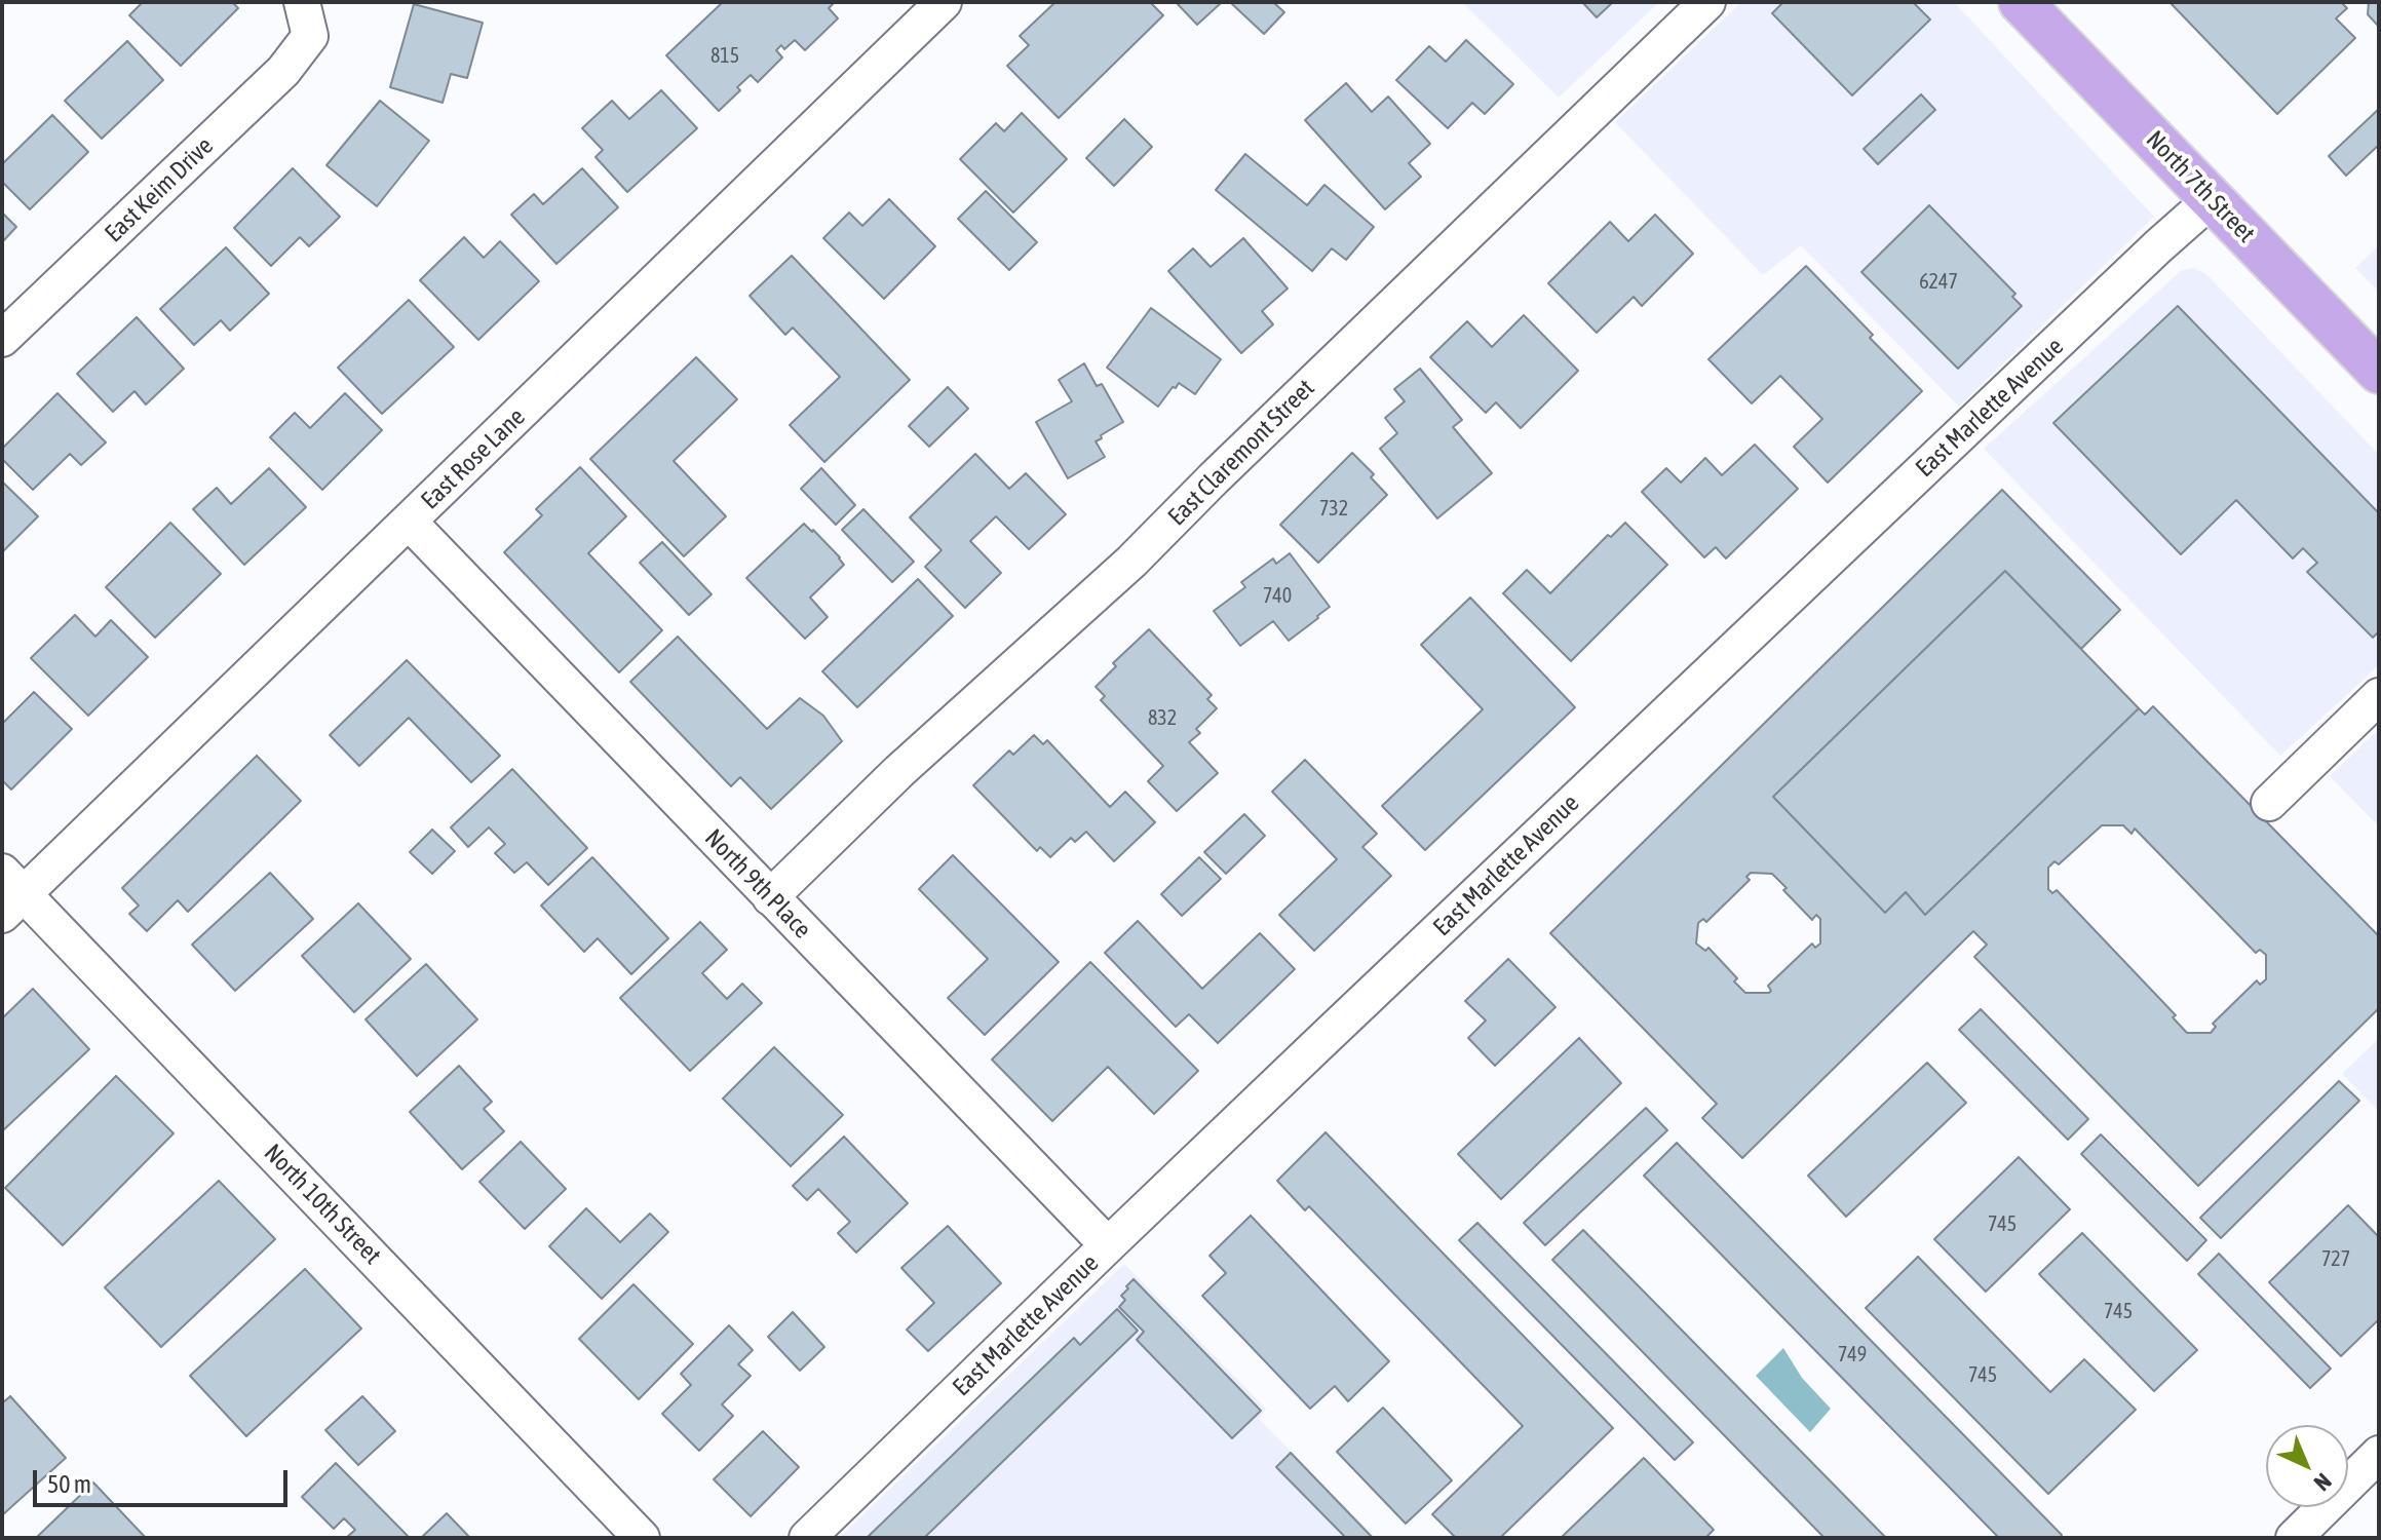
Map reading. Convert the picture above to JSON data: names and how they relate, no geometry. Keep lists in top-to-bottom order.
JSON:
{
  "streets": {
    "main road": ["North 7th Street"],
    "street": [
      "East Keim Drive",
      "East Marlette Avenue",
      "East Claremont Street",
      "East Rose Lane",
      "North 9th Place",
      "North 10th Street"
    ]
  },
  "crossings": [
    ["North 7th Street", "East Marlette Avenue"],
    ["East Marlette Avenue", "North 9th Place"],
    ["East Claremont Street", "North 9th Place"],
    ["East Rose Lane", "North 9th Place"],
    ["East Rose Lane", "North 10th Street"]
  ],
  "house_numbers": [
    "815",
    "6247",
    "732",
    "740",
    "832",
    "745",
    "727",
    "745",
    "749",
    "745"
  ],
  "scale_bar": "50 m",
  "north": "bottom right"
}
